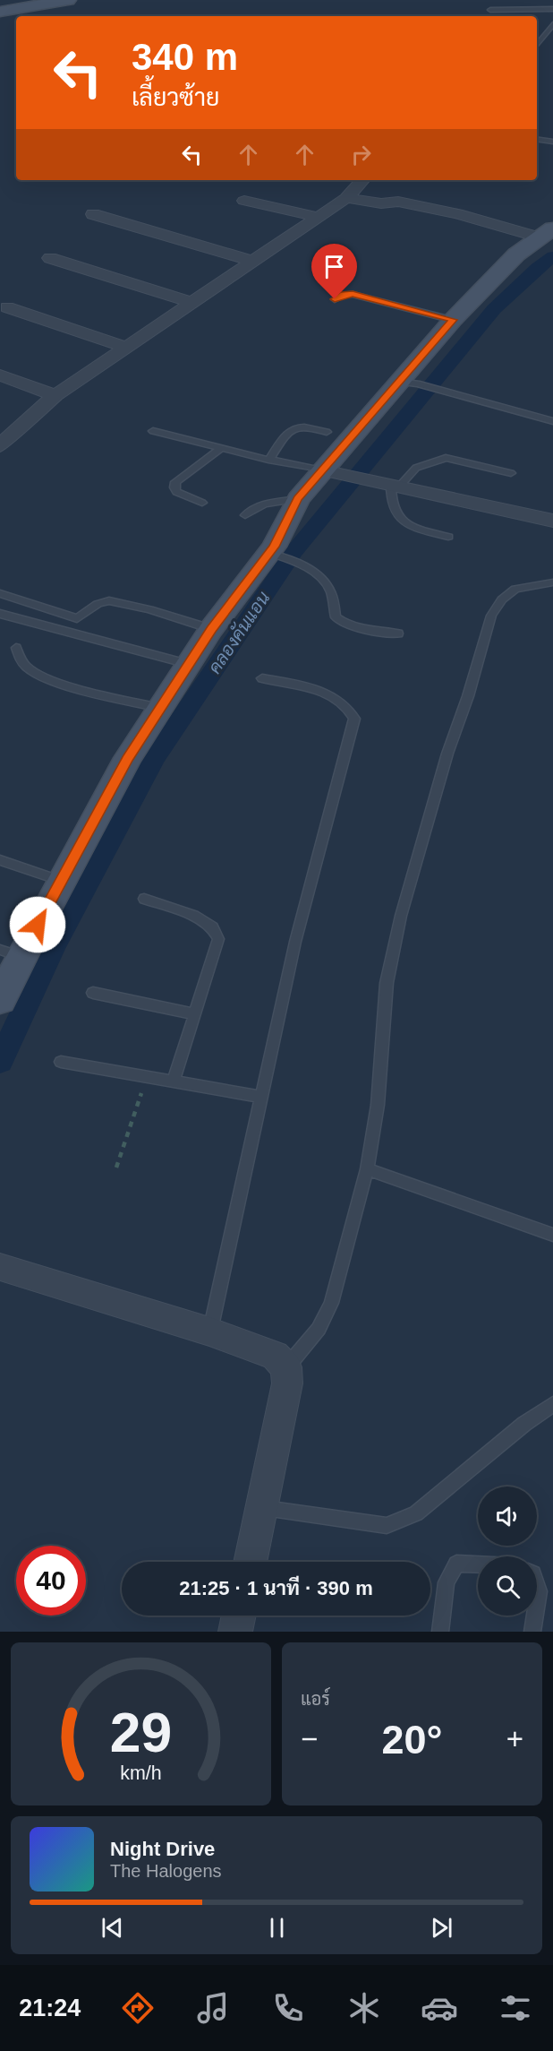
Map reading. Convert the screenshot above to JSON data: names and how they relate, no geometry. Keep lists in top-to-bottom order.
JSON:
{
  "water": ["คลองคันแอน"],
  "page": {
    "turn": ["340 m", "เลี้ยวซ้าย"],
    "limit": "40",
    "trip": "21:25 · 1 นาที · 390 m",
    "tile": "แอร์",
    "heat": ["−", "20°", "+"],
    "song": ["Night Drive", "The Halogens"],
    "tabs": "21:24",
    "gauge": ["29", "km/h"]
  }
}
